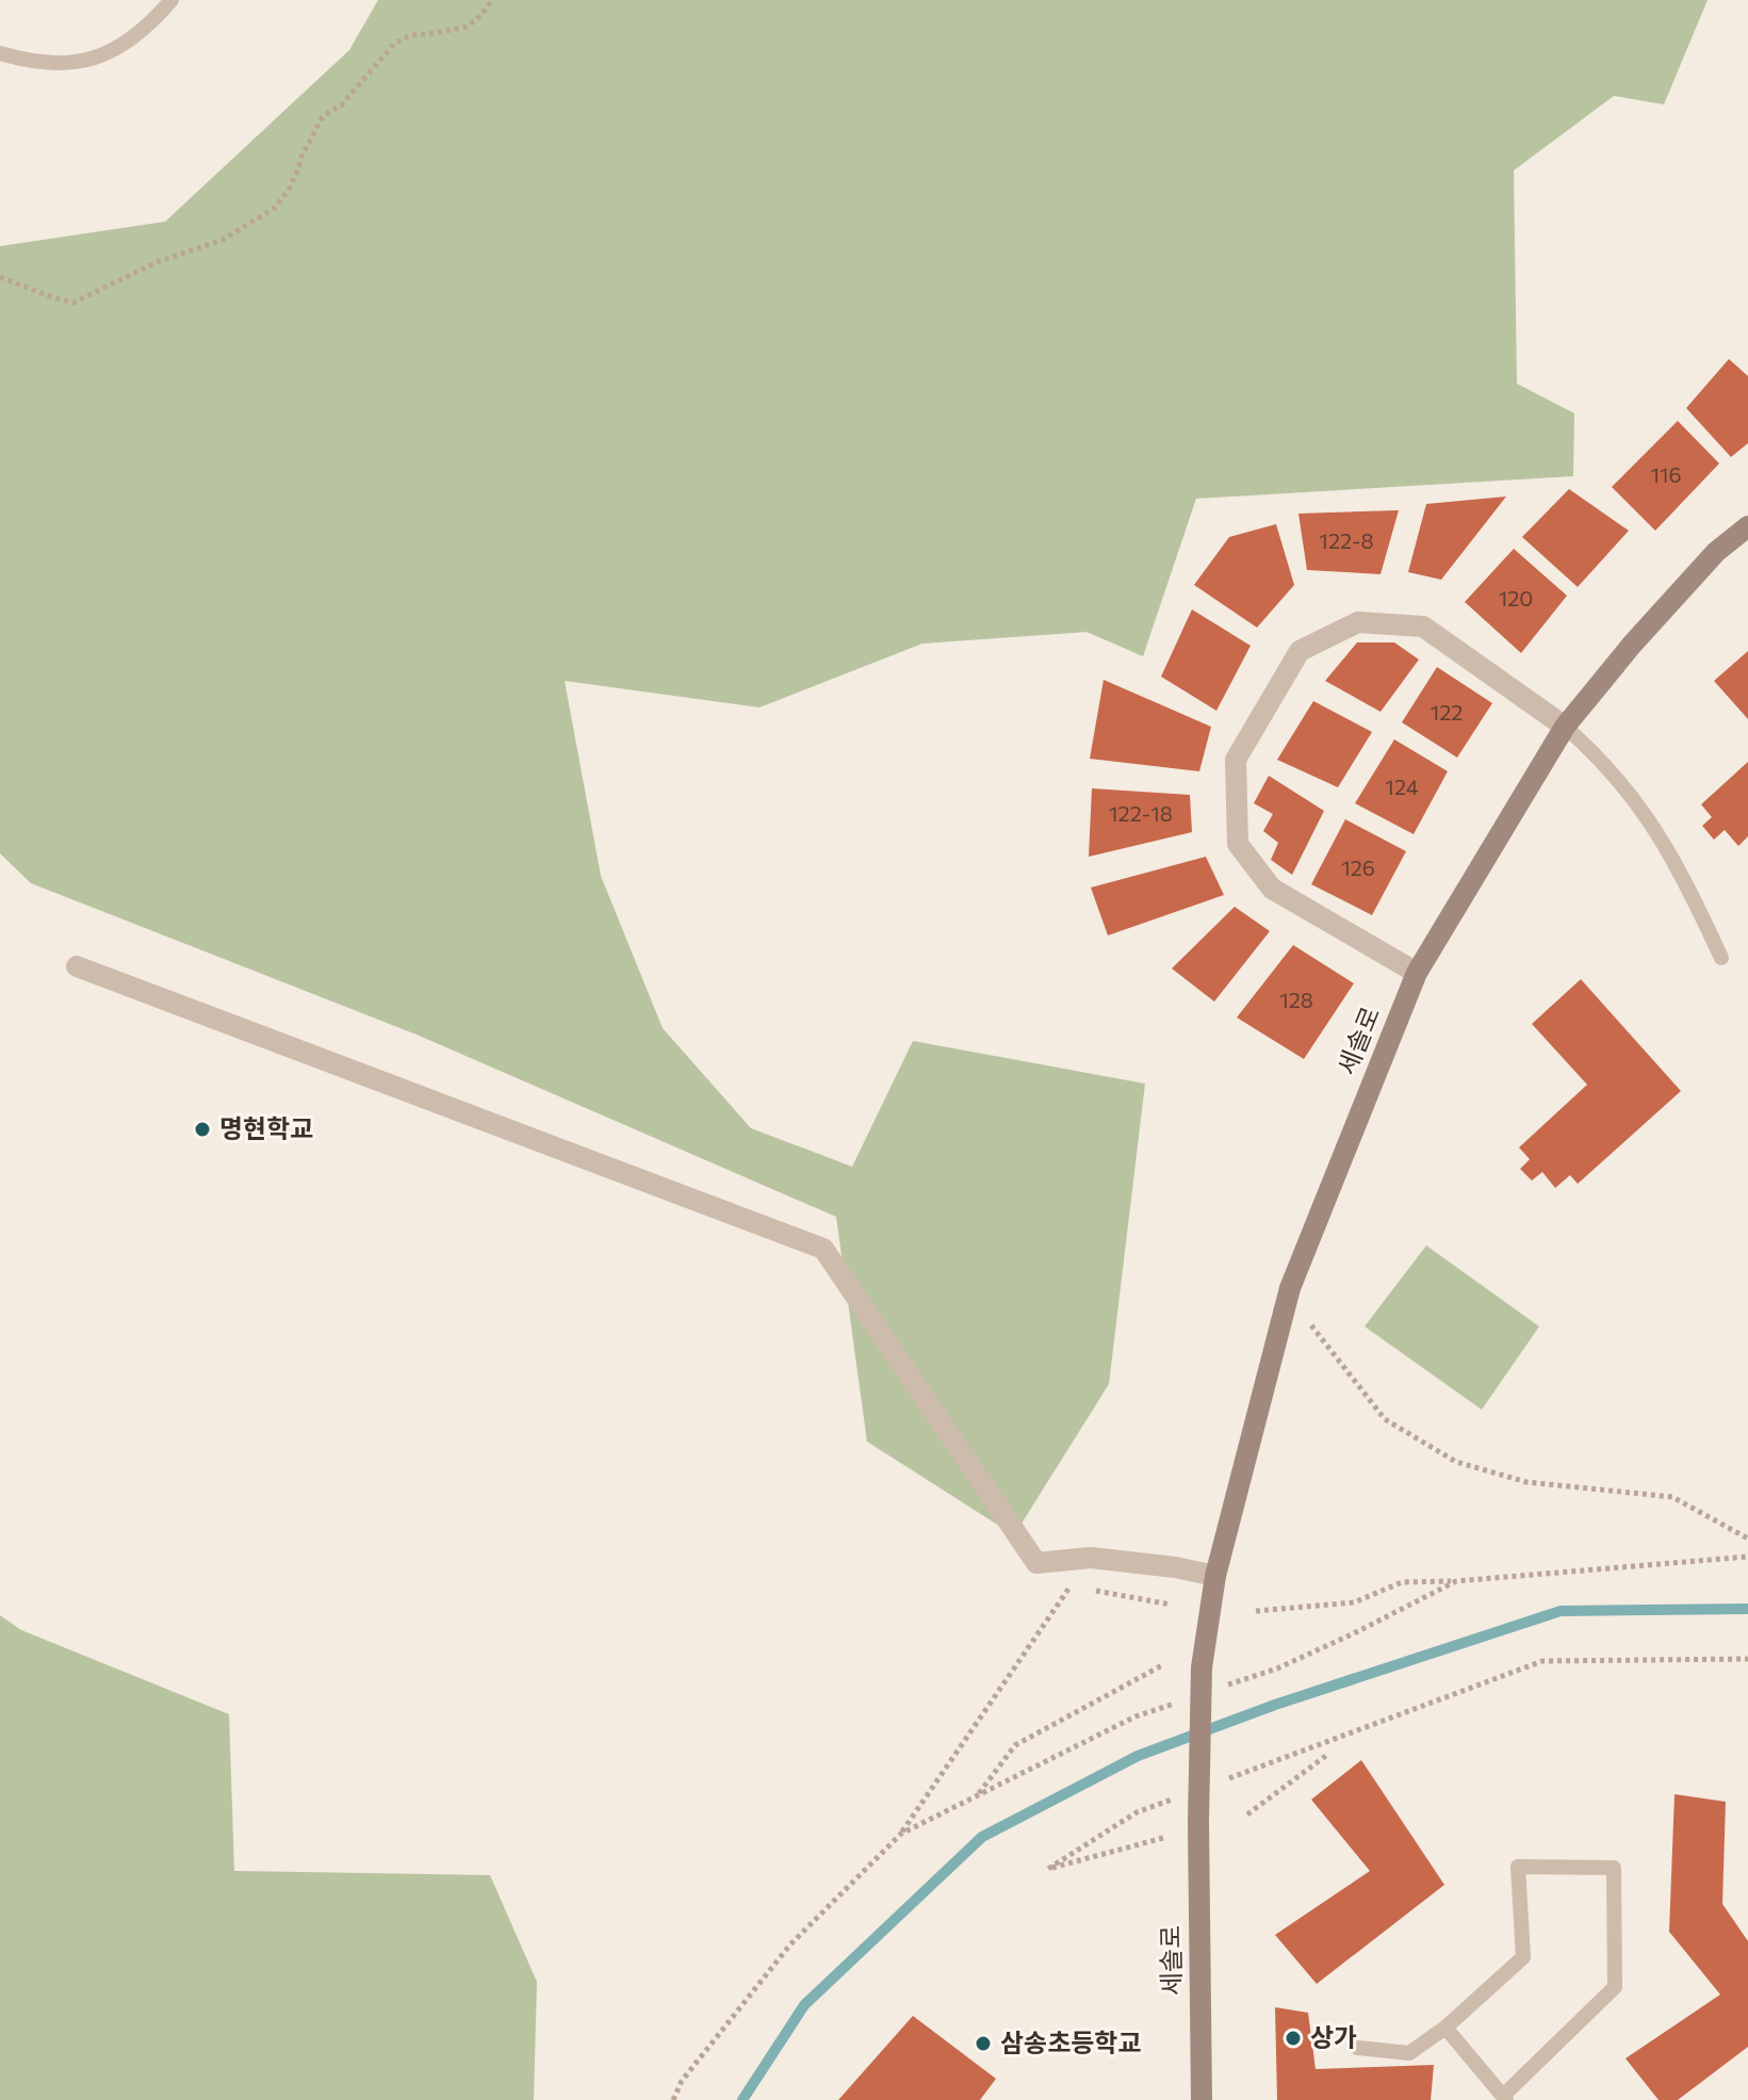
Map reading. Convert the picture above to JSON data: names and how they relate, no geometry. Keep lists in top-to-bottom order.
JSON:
{
  "streets": {
    "street": ["세솔로"]
  },
  "places": ["명현학교", "상가", "삼송초등학교"],
  "house_numbers": [
    "116",
    "122-8",
    "120",
    "122",
    "124",
    "122-18",
    "126",
    "128"
  ]
}
